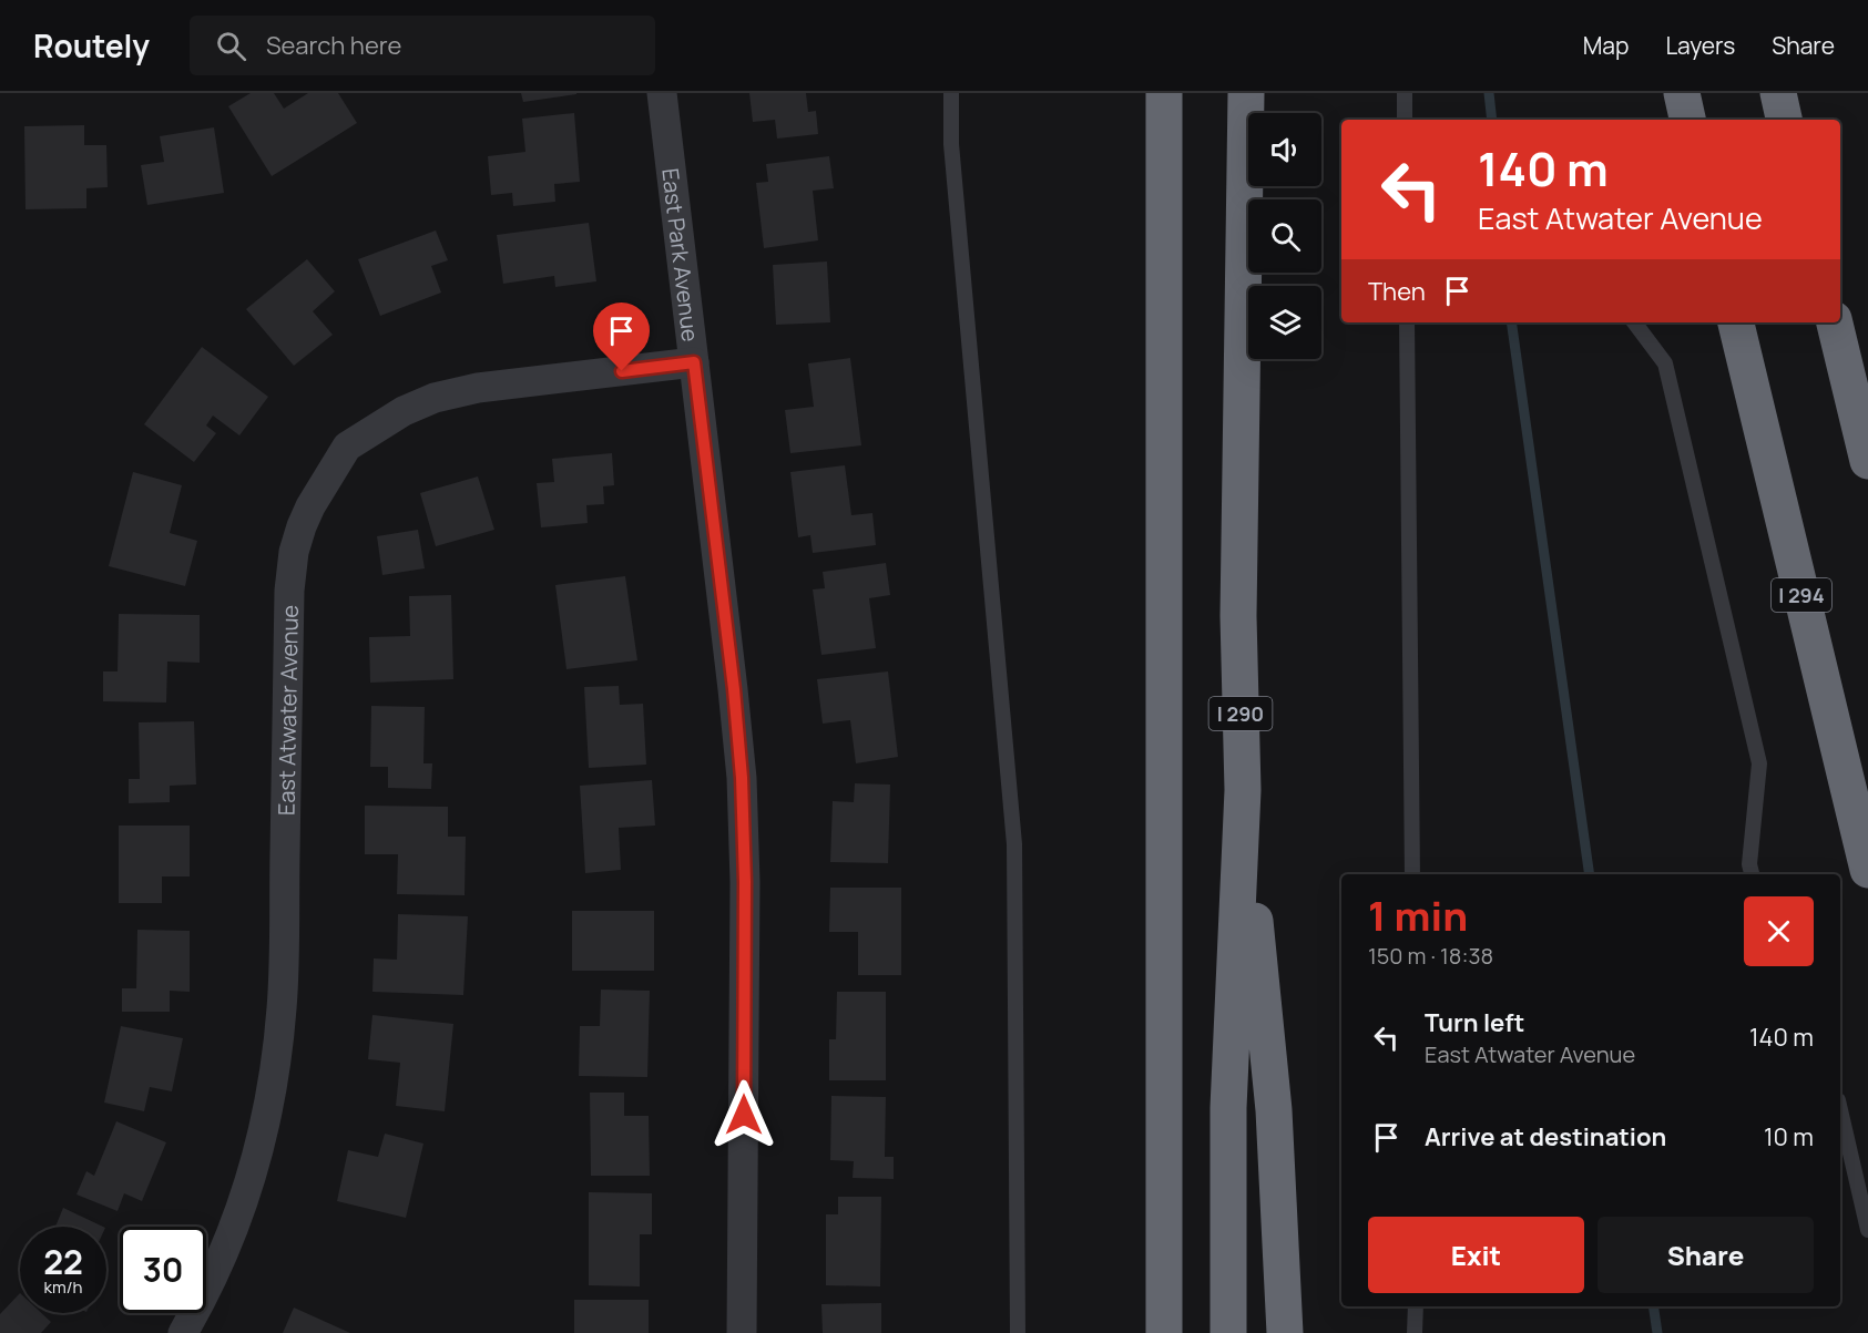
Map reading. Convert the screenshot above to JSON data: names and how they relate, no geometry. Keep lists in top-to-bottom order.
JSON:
{
  "streets": {
    "highway": ["I 294", "I 290"],
    "street": ["East Park Avenue", "East Atwater Avenue"]
  },
  "crossings": [
    ["East Park Avenue", "East Atwater Avenue"]
  ],
  "page": {
    "header": "Routely",
    "search": "Search here",
    "nav": ["Map", "Layers", "Share"],
    "turn": ["140 m", "East Atwater Avenue"],
    "then": "Then",
    "heading": ["1 min", "150 m · 18:38"],
    "list": [
      {
        "name": "Turn left",
        "note": "East Atwater Avenue",
        "value": "140 m"
      },
      {
        "name": "Arrive at destination",
        "value": "10 m"
      }
    ],
    "buttons": ["Exit", "Share"],
    "speed": "22 km/h",
    "limit": "30"
  }
}
